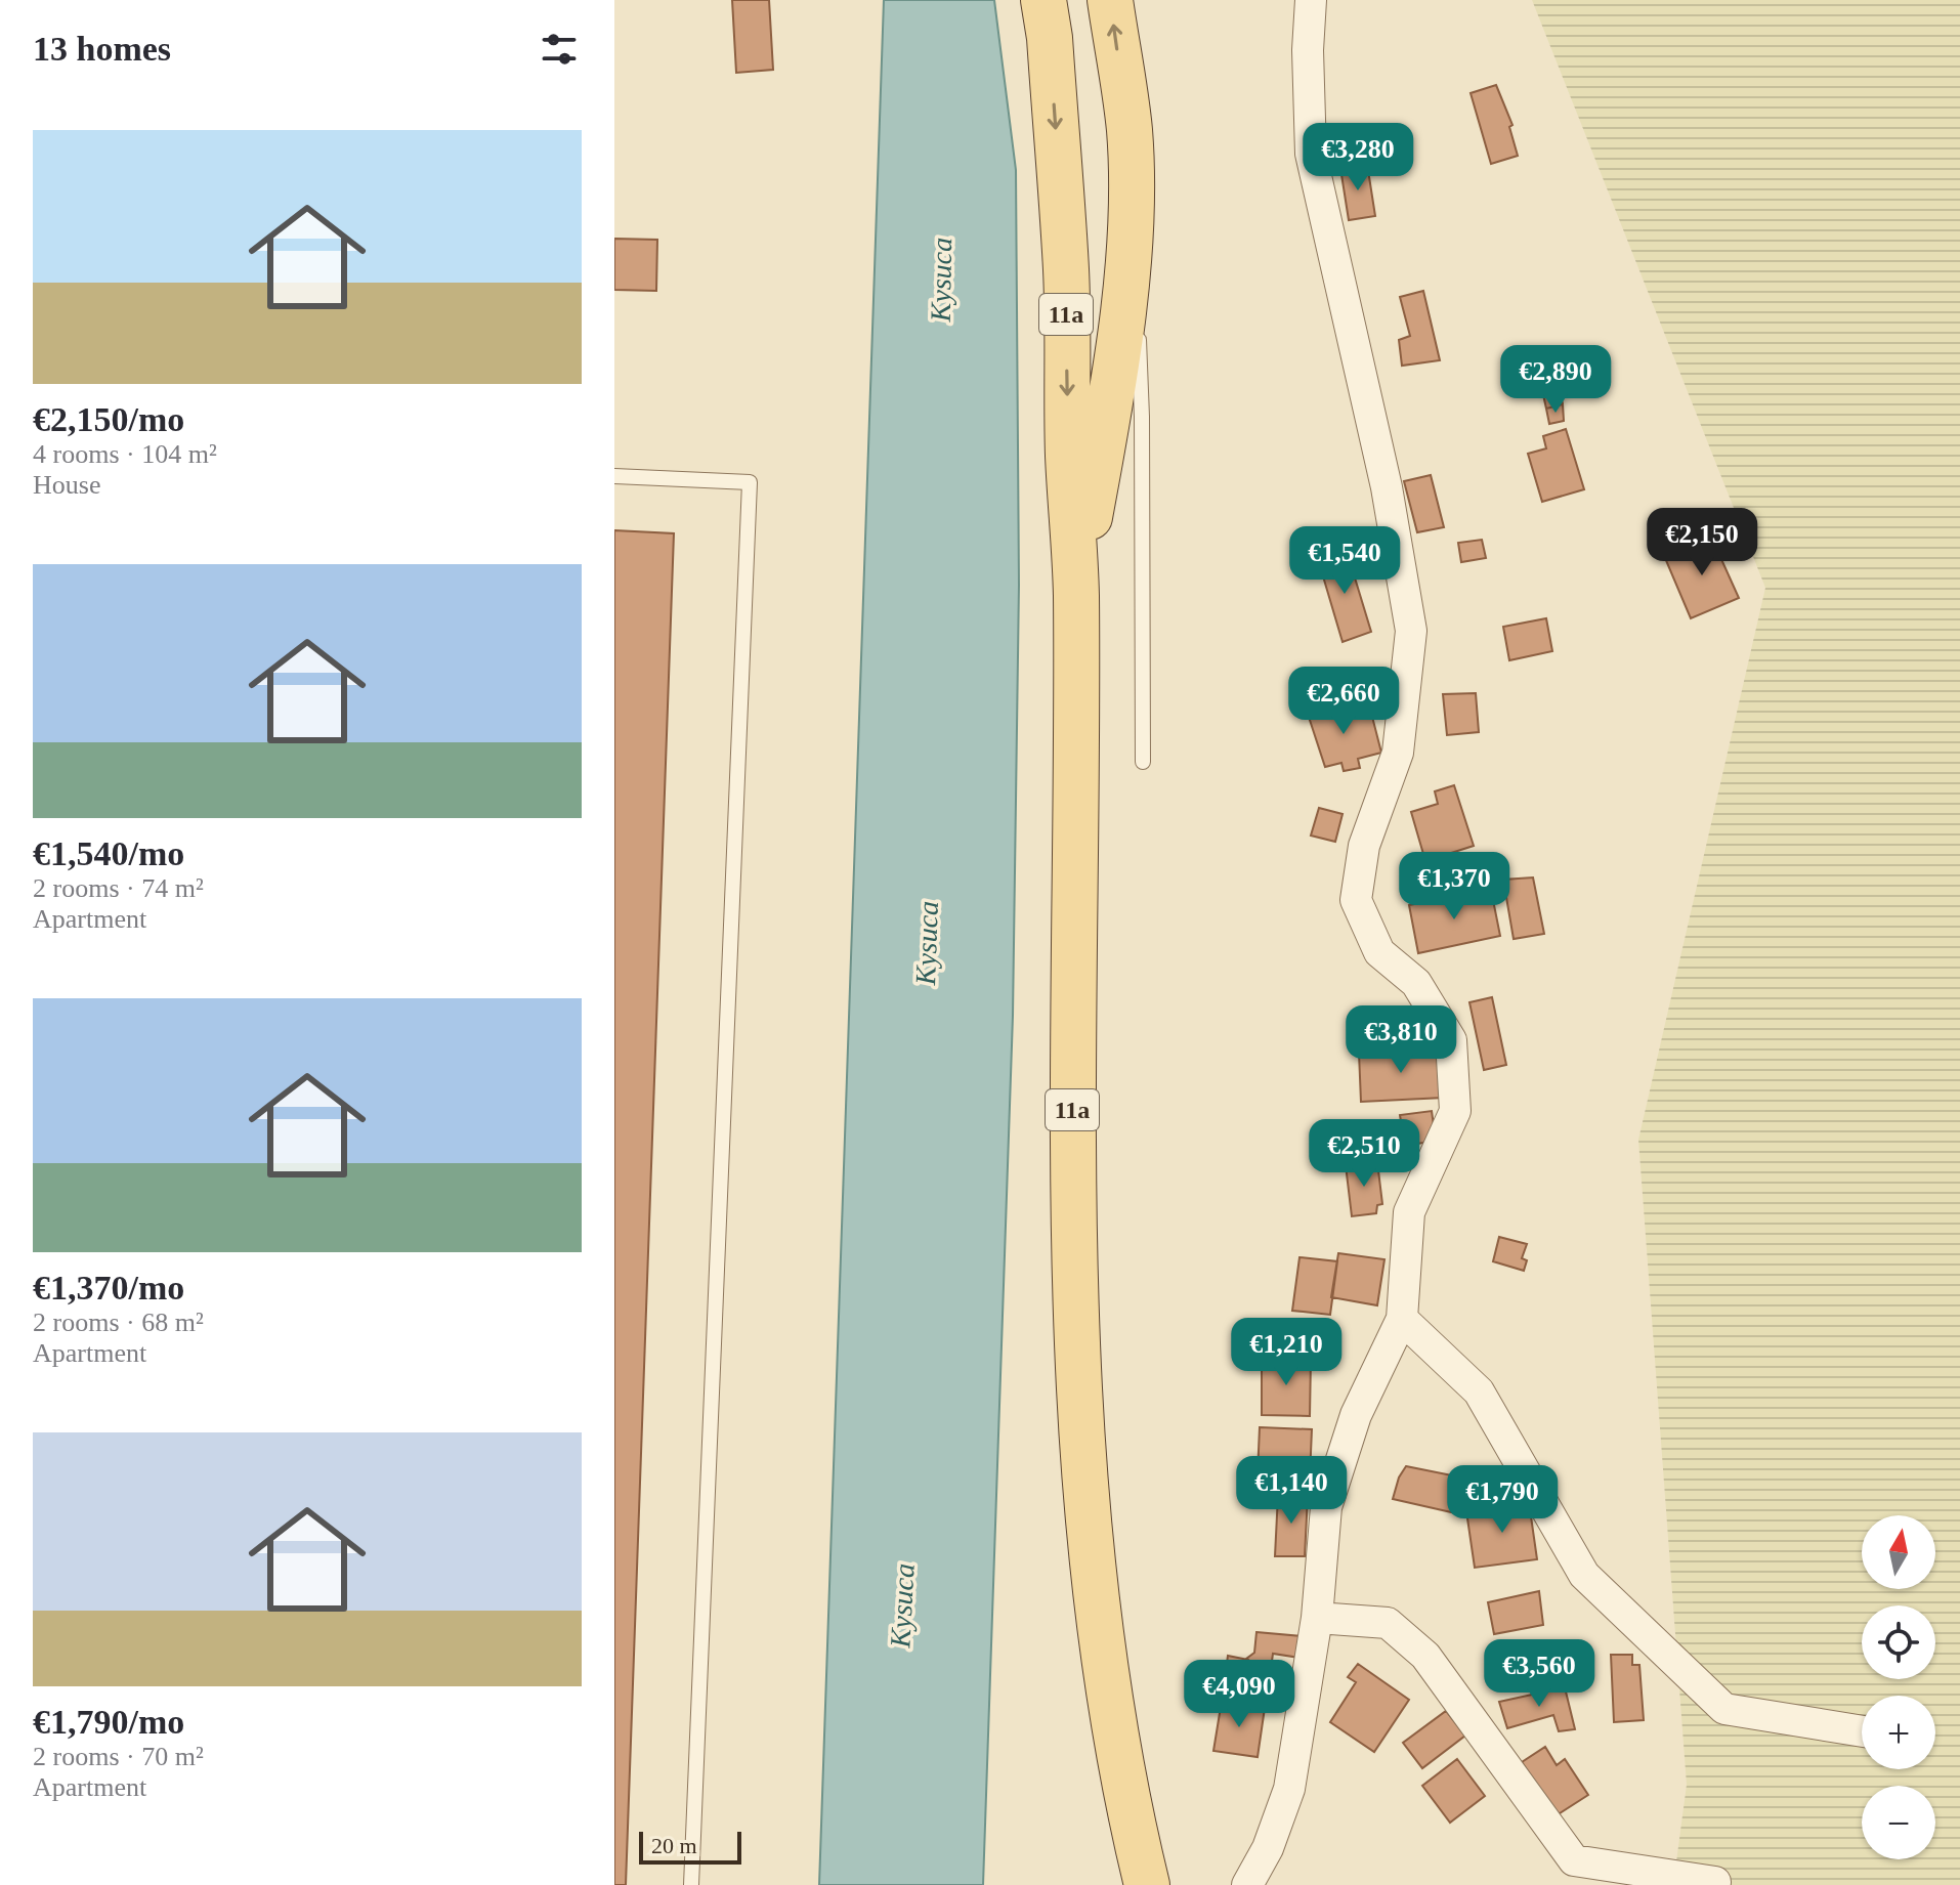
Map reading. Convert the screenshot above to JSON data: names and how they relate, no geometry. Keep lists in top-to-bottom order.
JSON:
{
  "streets": {
    "main road": ["11a"]
  },
  "water": ["Kysuca"],
  "scale_bar": "20 m",
  "north": "top",
  "page": {
    "heading": "13 homes",
    "list": [
      {
        "name": "€2,150/mo",
        "note": "4 rooms · 104 m² · House"
      },
      {
        "name": "€1,540/mo",
        "note": "2 rooms · 74 m² · Apartment"
      },
      {
        "name": "€1,370/mo",
        "note": "2 rooms · 68 m² · Apartment"
      },
      {
        "name": "€1,790/mo",
        "note": "2 rooms · 70 m² · Apartment"
      }
    ],
    "price": [
      "€3,280",
      "€2,890",
      "€2,150",
      "€1,540",
      "€2,660",
      "€1,370",
      "€3,810",
      "€2,510",
      "€1,210",
      "€1,140",
      "€1,790",
      "€3,560",
      "€4,090"
    ],
    "map_buttons": ["+", "−"],
    "scale": "20 m"
  }
}
